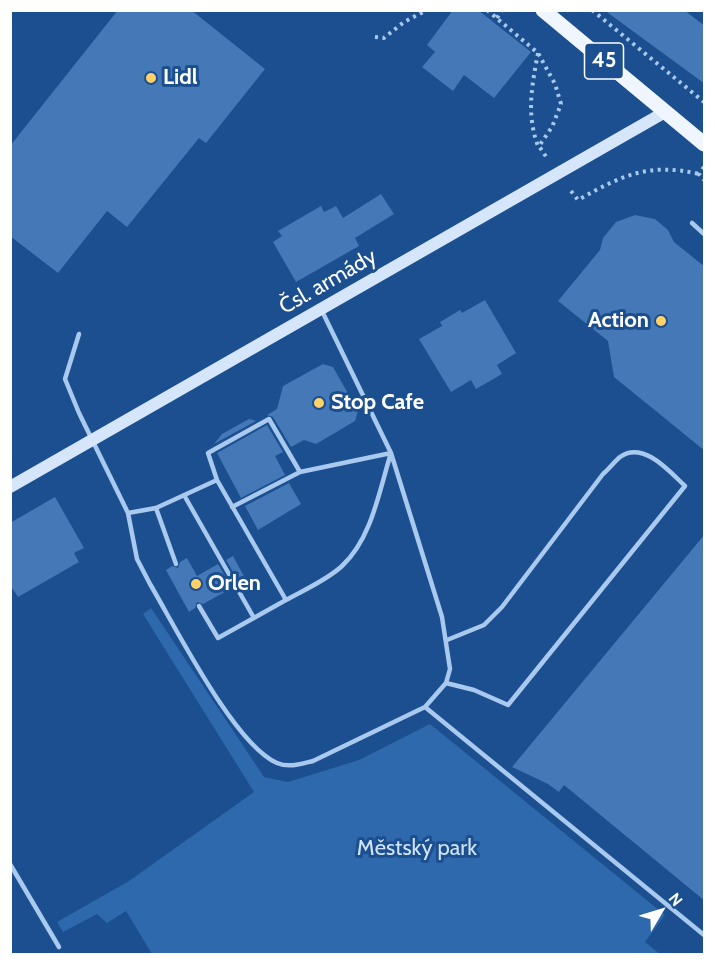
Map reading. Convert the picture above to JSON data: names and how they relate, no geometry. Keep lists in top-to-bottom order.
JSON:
{
  "streets": {
    "main road": ["45", "Čsl. armády"]
  },
  "crossings": [
    ["45", "Čsl. armády"]
  ],
  "parks": ["Městský park"],
  "places": [
    "Lidl",
    "Action",
    "Stop Cafe",
    "Orlen"
  ],
  "north": "top right"
}
